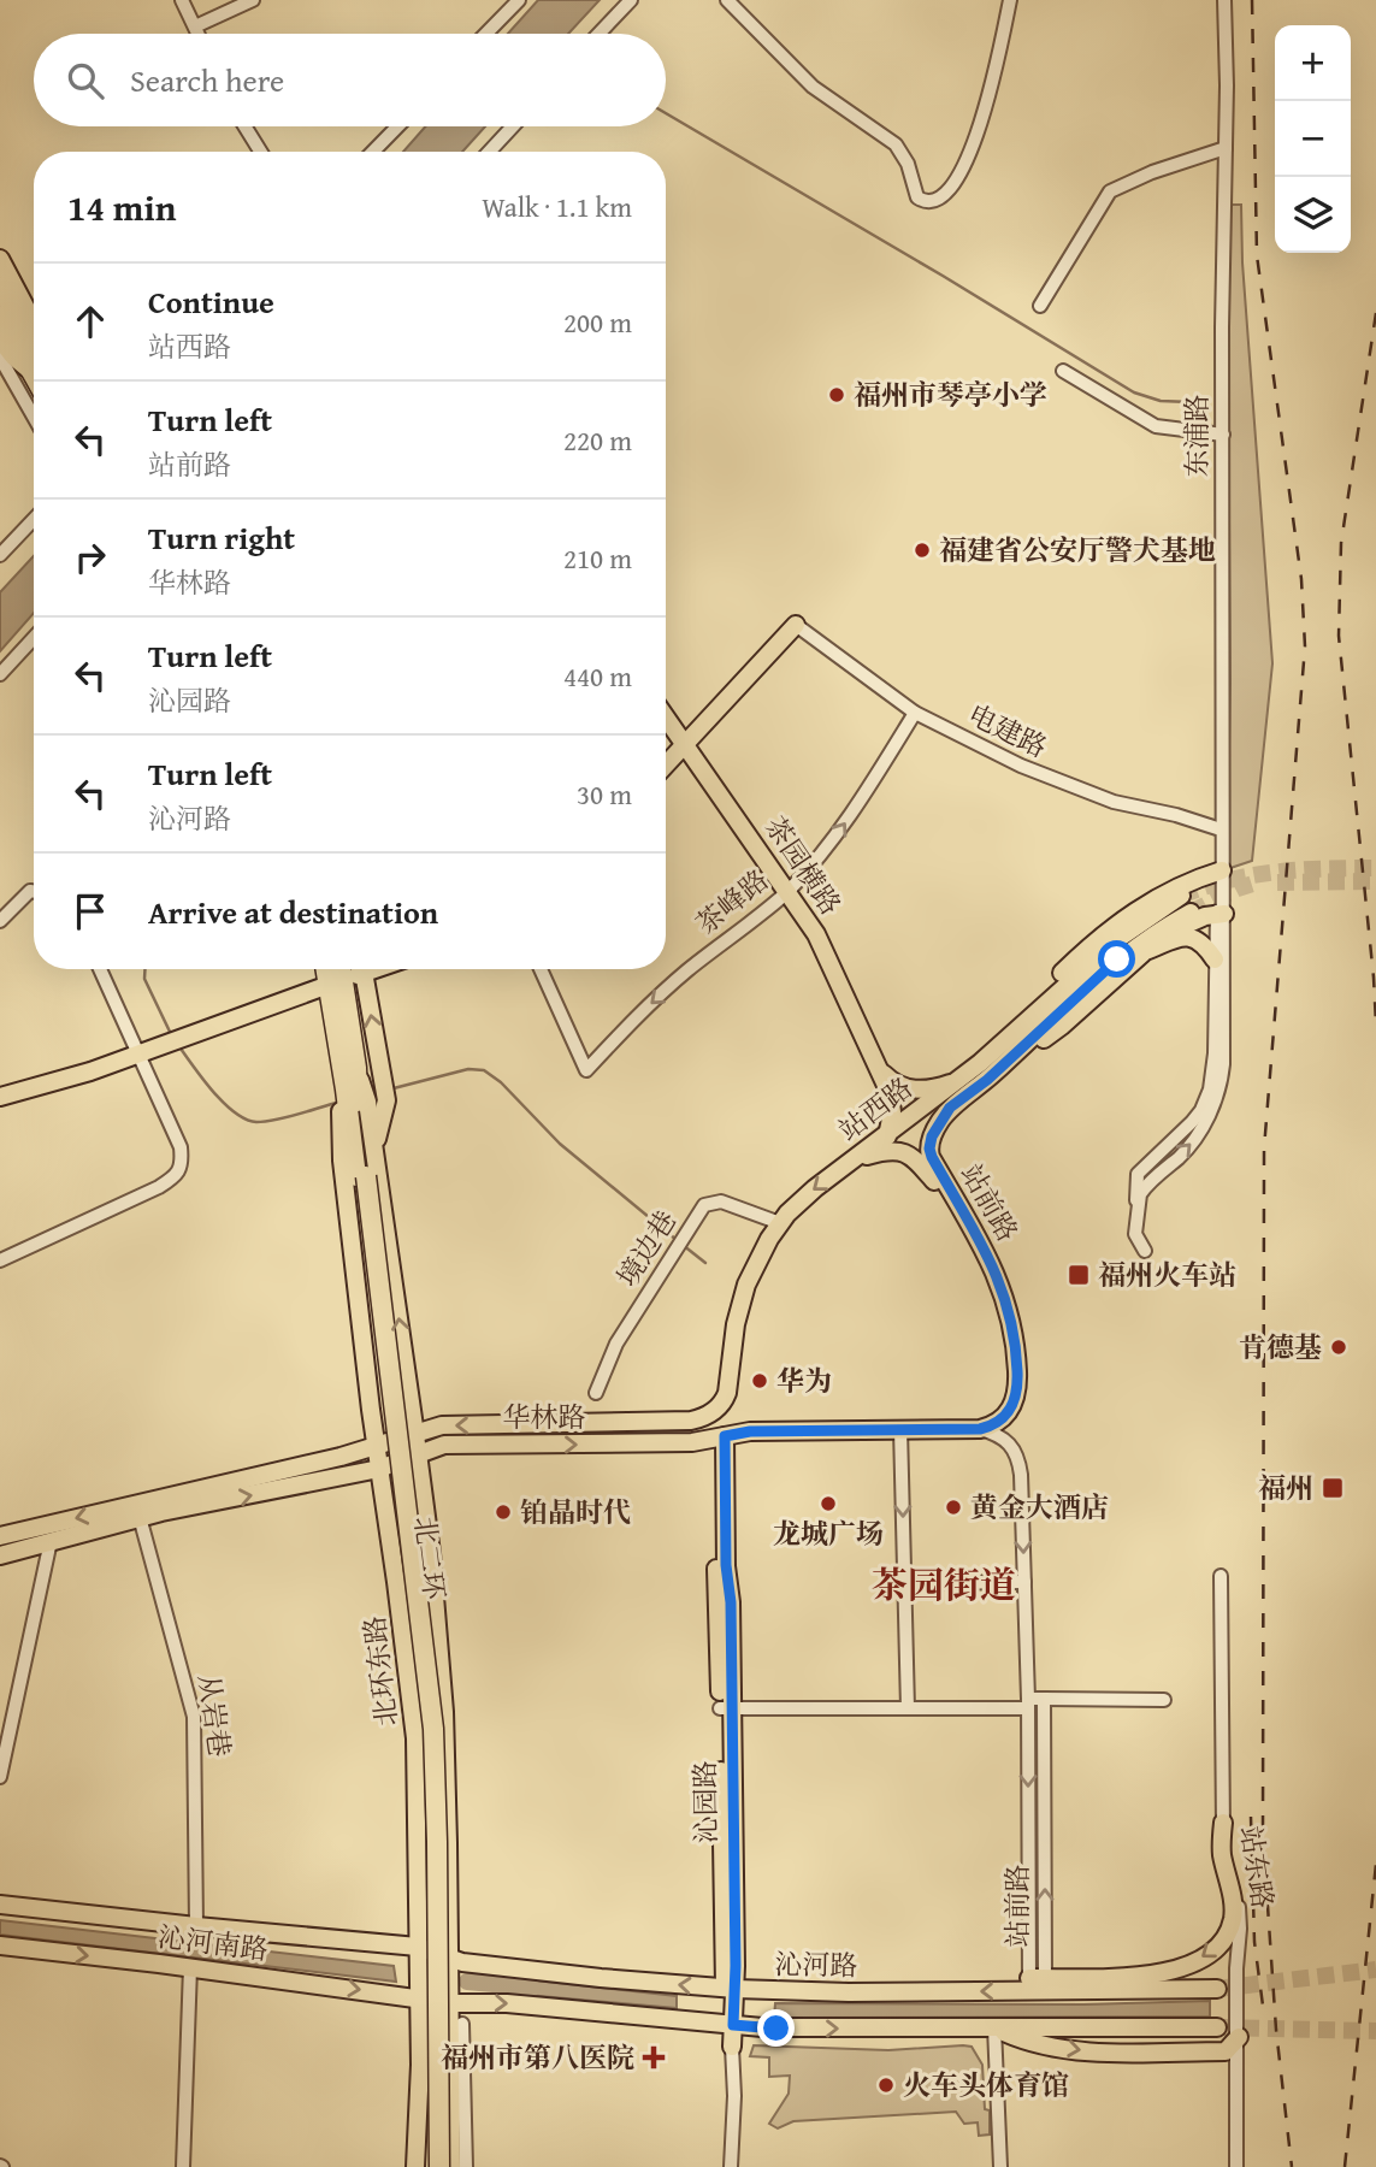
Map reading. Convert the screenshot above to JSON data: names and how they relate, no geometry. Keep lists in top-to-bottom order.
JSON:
{
  "streets": {
    "highway": ["北二环"],
    "main road": [
      "茶园横路",
      "站西路",
      "站前路",
      "华林路",
      "北环东路",
      "沁园路",
      "沁河南路",
      "沁河路"
    ],
    "street": [
      "东浦路",
      "电建路",
      "茶峰路",
      "境边巷",
      "从岩巷",
      "站东路"
    ]
  },
  "crossings": [
    ["东浦路", "电建路"],
    ["电建路", "茶峰路"],
    ["茶园横路", "茶峰路"],
    ["茶园横路", "站西路"],
    ["站西路", "站前路"],
    ["站西路", "境边巷"],
    ["站西路", "华林路"],
    ["站前路", "华林路"],
    ["站前路", "沁河路"],
    ["华林路", "北环东路"],
    ["华林路", "从岩巷"],
    ["华林路", "沁园路"],
    ["北二环", "北环东路"],
    ["北环东路", "沁河南路"],
    ["北环东路", "沁河路"],
    ["从岩巷", "沁河南路"],
    ["沁园路", "沁河路"],
    ["沁河南路", "沁河路"]
  ],
  "districts": ["茶园街道"],
  "places": {
    "other": [
      "福州市琴亭小学",
      "福建省公安厅警犬基地",
      "肯德基",
      "华为",
      "龙城广场",
      "黄金大酒店",
      "铂晶时代",
      "火车头体育馆"
    ],
    "transit": ["福州火车站", "福州"],
    "health": ["福州市第八医院"]
  },
  "page": {
    "map_buttons": ["+", "−"],
    "search": "Search here",
    "heading": ["14 min", "Walk · 1.1 km"],
    "list": [
      ["Continue", "站西路", "200 m"],
      ["Turn left", "站前路", "220 m"],
      ["Turn right", "华林路", "210 m"],
      ["Turn left", "沁园路", "440 m"],
      ["Turn left", "沁河路", "30 m"],
      "Arrive at destination"
    ]
  }
}
